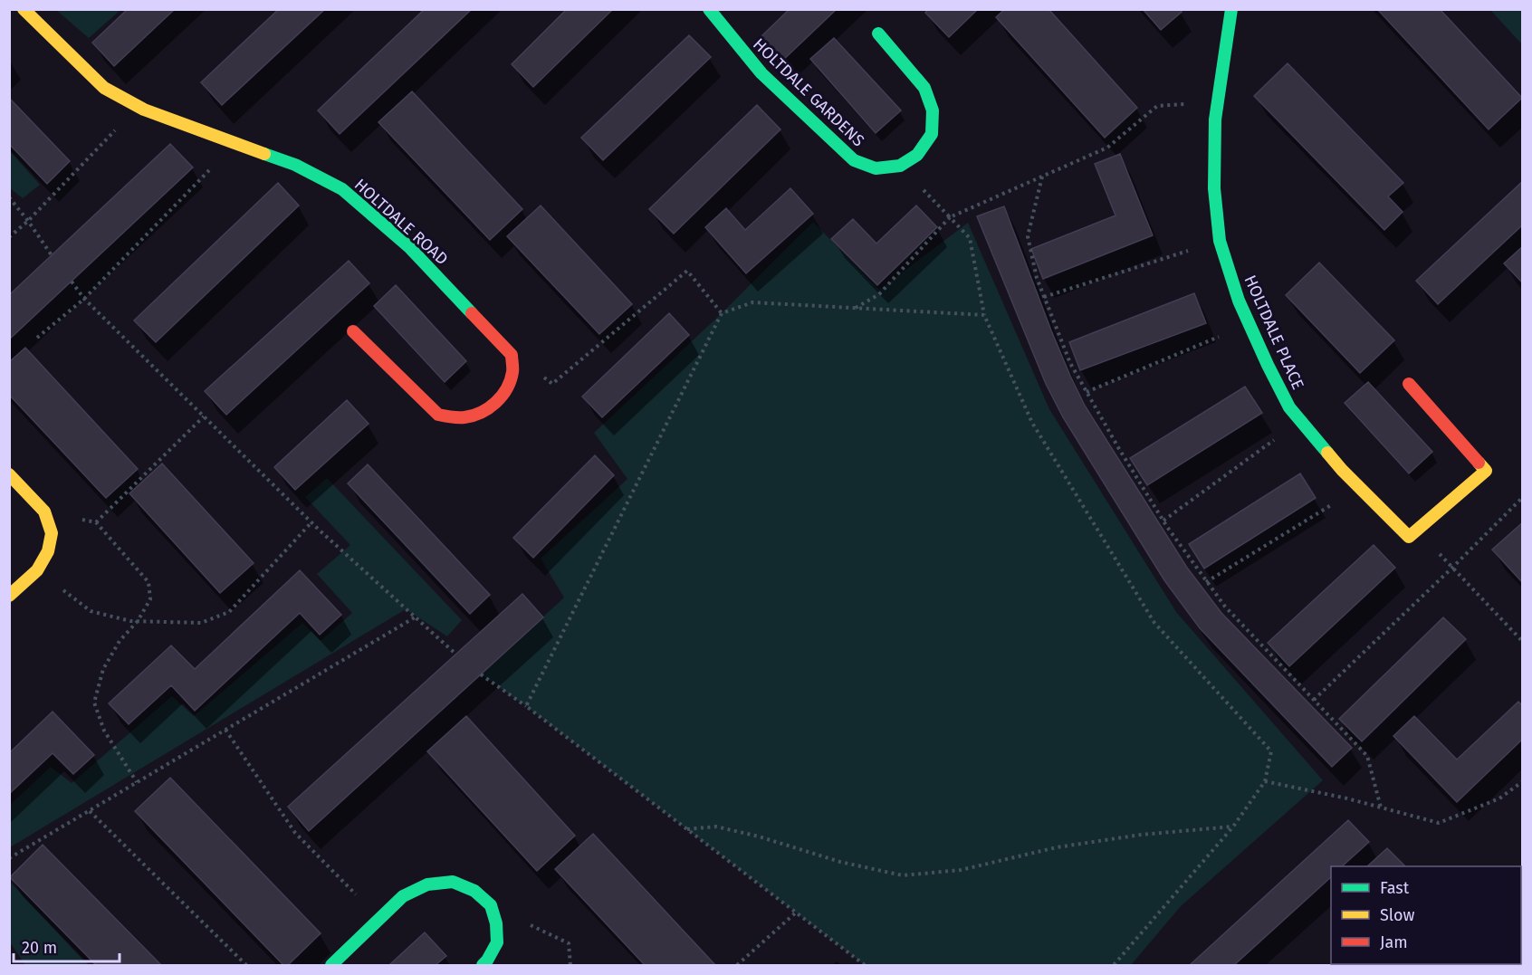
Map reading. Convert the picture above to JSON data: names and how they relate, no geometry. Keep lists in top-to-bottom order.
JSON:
{
  "streets": {
    "street": ["HOLTDALE GARDENS", "HOLTDALE ROAD", "HOLTDALE PLACE"]
  },
  "legend": ["Fast", "Slow", "Jam"],
  "scale_bar": "20 m"
}
